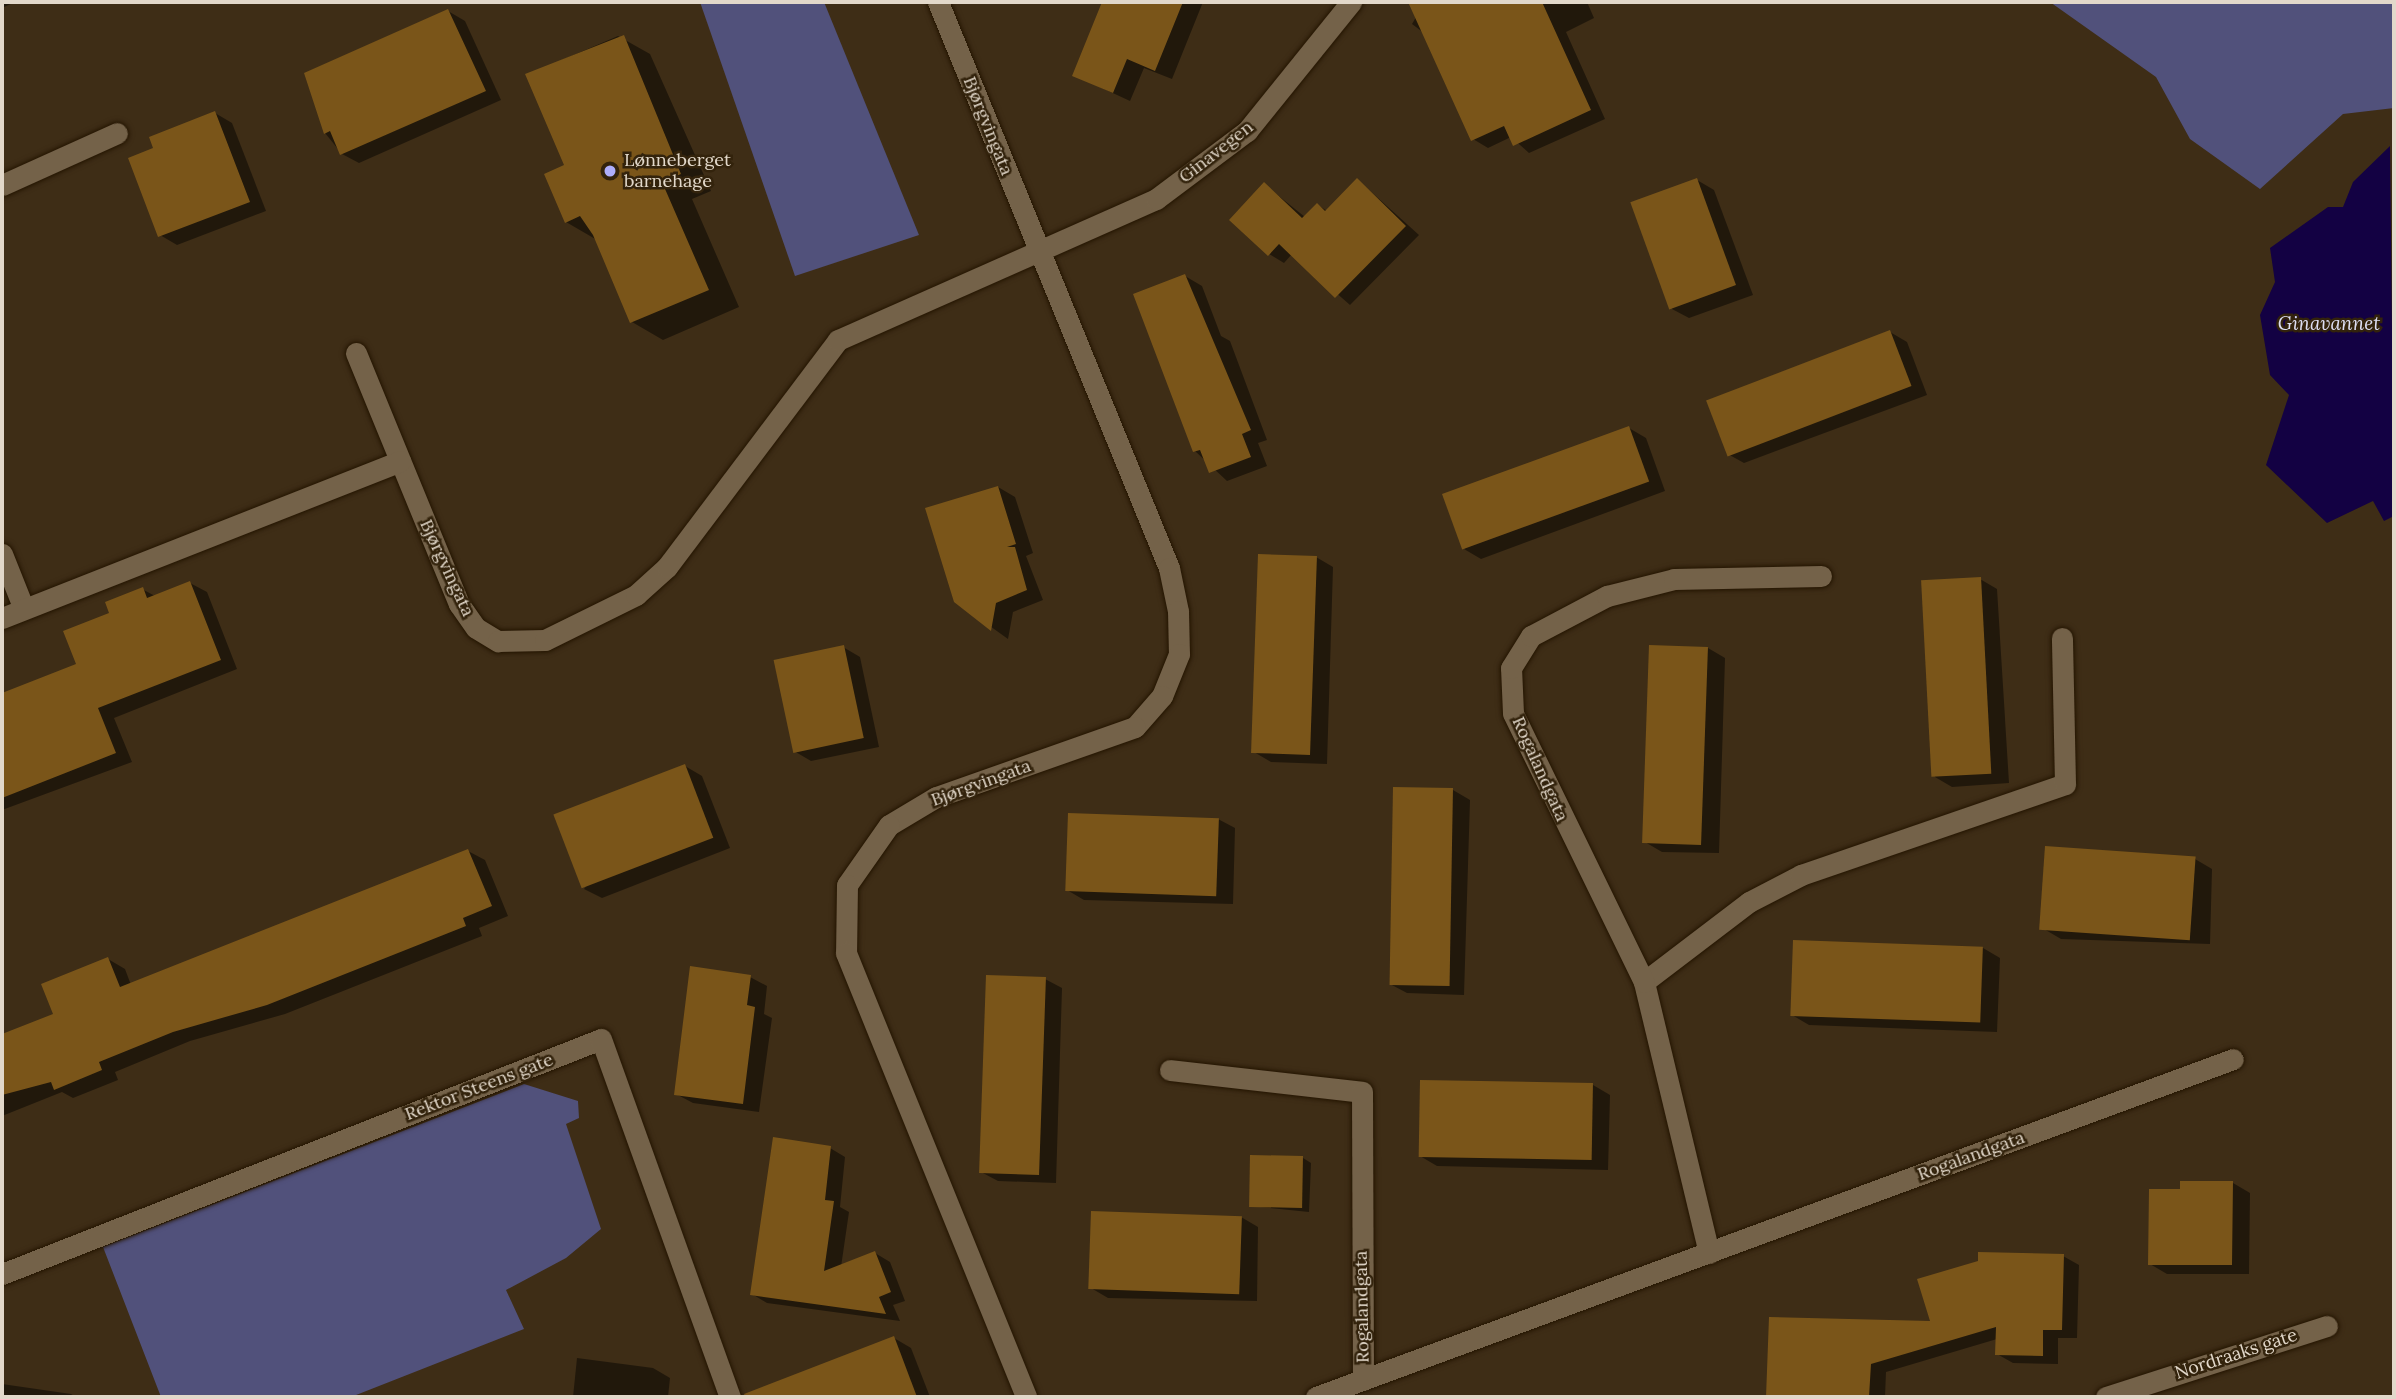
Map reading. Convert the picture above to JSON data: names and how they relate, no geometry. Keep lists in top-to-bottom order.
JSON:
{
  "streets": {
    "street": [
      "Bjørgvingata",
      "Ginavegen",
      "Rogalandgata",
      "Rektor Steens gate",
      "Nordraaks gate"
    ]
  },
  "crossings": [
    ["Bjørgvingata", "Ginavegen"]
  ],
  "water": ["Ginavannet"],
  "places": ["Lønneberget barnehage"]
}
